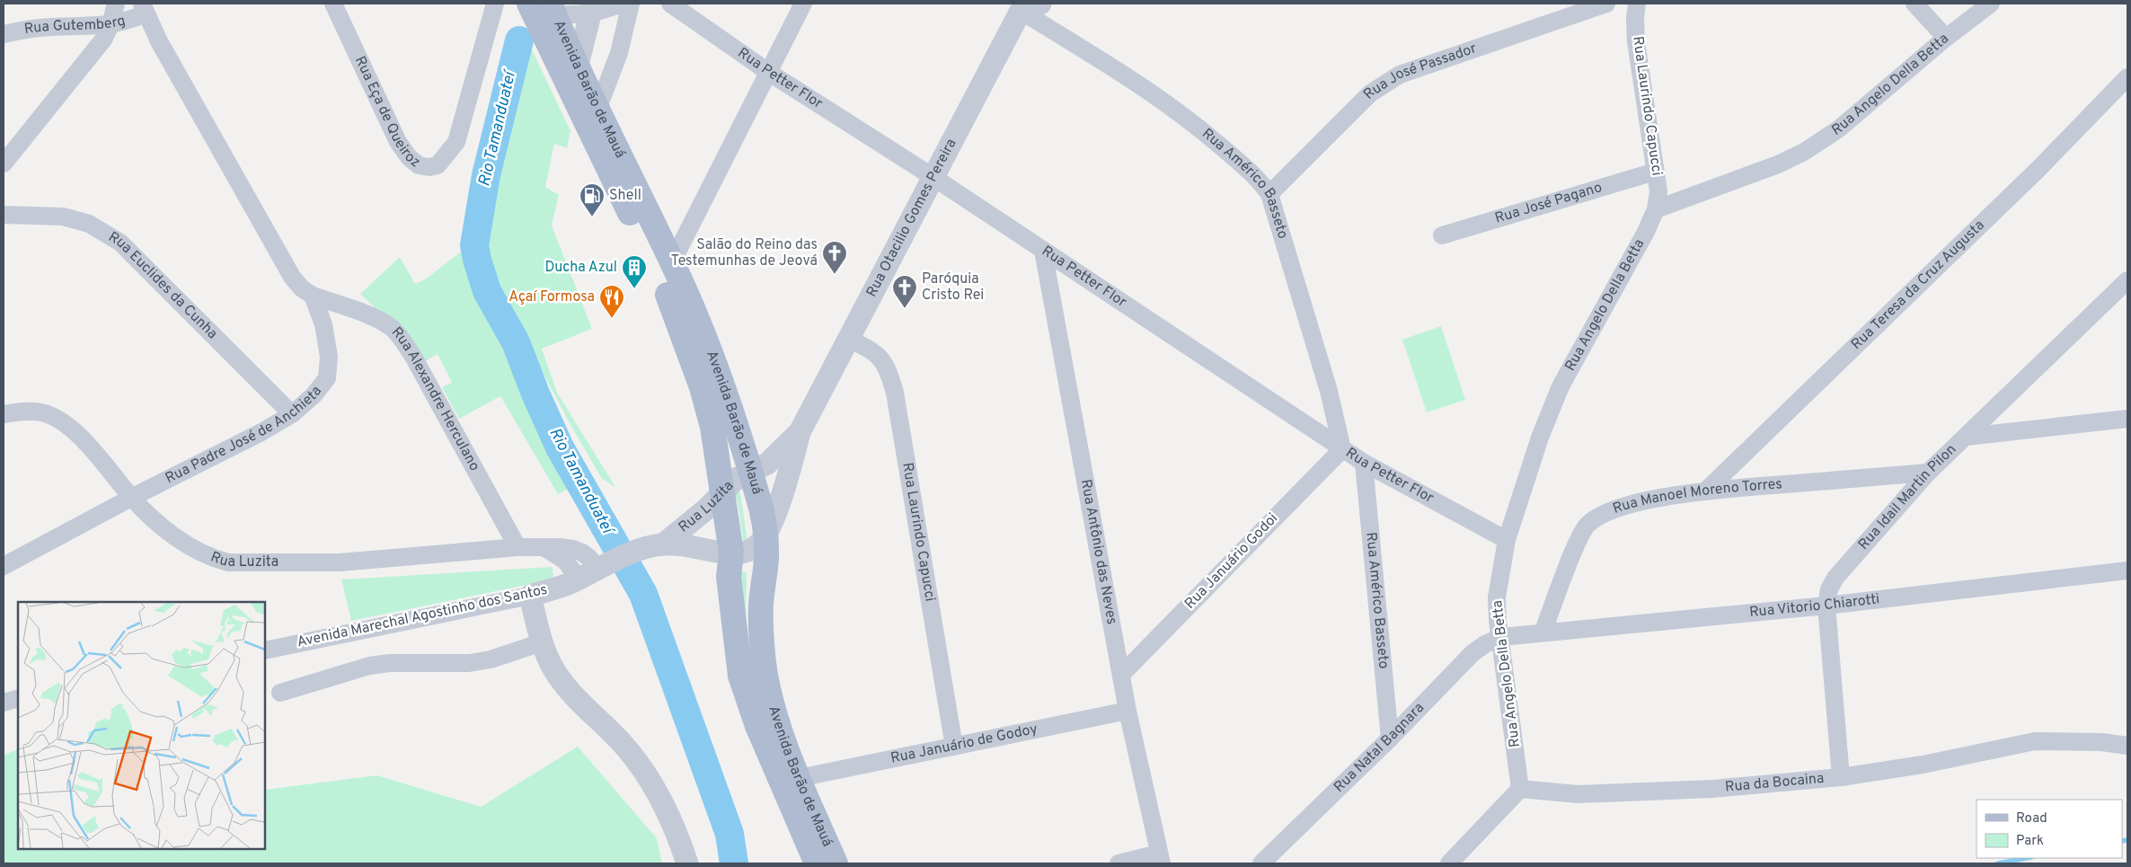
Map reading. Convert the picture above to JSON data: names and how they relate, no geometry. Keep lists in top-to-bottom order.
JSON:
{
  "streets": {
    "main road": ["Avenida Barão de Mauá"],
    "street": [
      "Rua Gutemberg",
      "Rua José Passador",
      "Rua Petter Flor",
      "Rua Angelo Della Betta",
      "Rua Laurindo Capucci",
      "Rua Eça de Queiroz",
      "Rua Américo Basseto",
      "Rua José Pagano",
      "Rua Otacilio Gomes Pereira",
      "Rua Teresa da Cruz Augusta",
      "Rua Euclides da Cunha",
      "Rua Alexandre Herculano",
      "Rua Padre José de Anchieta",
      "Rua Manoel Moreno Torres",
      "Rua Idail Martin Pilon",
      "Rua Luzita",
      "Rua Antônio das Neves",
      "Rua Januário Godoi",
      "Rua Vitorio Chiarotti",
      "Avenida Marechal Agostinho dos Santos",
      "Rua Januário de Godoy",
      "Rua Natal Bagnara",
      "Rua da Bocaina"
    ]
  },
  "crossings": [
    ["Rua José Passador", "Rua Américo Basseto"],
    ["Rua Petter Flor", "Rua Angelo Della Betta"],
    ["Rua Petter Flor", "Rua Américo Basseto"],
    ["Rua Petter Flor", "Rua Otacilio Gomes Pereira"],
    ["Rua Petter Flor", "Rua Antônio das Neves"],
    ["Rua Petter Flor", "Rua Januário Godoi"],
    ["Rua Angelo Della Betta", "Rua Laurindo Capucci"],
    ["Rua Angelo Della Betta", "Rua Vitorio Chiarotti"],
    ["Rua Angelo Della Betta", "Rua Natal Bagnara"],
    ["Rua Angelo Della Betta", "Rua da Bocaina"],
    ["Avenida Barão de Mauá", "Rua Otacilio Gomes Pereira"],
    ["Avenida Barão de Mauá", "Rua Luzita"],
    ["Avenida Barão de Mauá", "Rua Januário de Godoy"],
    ["Rua Laurindo Capucci", "Rua José Pagano"],
    ["Rua Laurindo Capucci", "Rua Otacilio Gomes Pereira"],
    ["Rua Laurindo Capucci", "Rua Januário de Godoy"],
    ["Rua Américo Basseto", "Rua Otacilio Gomes Pereira"],
    ["Rua Américo Basseto", "Rua Januário Godoi"],
    ["Rua Américo Basseto", "Rua Natal Bagnara"],
    ["Rua Otacilio Gomes Pereira", "Rua Luzita"],
    ["Rua Teresa da Cruz Augusta", "Rua Manoel Moreno Torres"],
    ["Rua Euclides da Cunha", "Rua Padre José de Anchieta"],
    ["Rua Alexandre Herculano", "Rua Padre José de Anchieta"],
    ["Rua Alexandre Herculano", "Rua Luzita"],
    ["Rua Padre José de Anchieta", "Rua Luzita"],
    ["Rua Manoel Moreno Torres", "Rua Idail Martin Pilon"],
    ["Rua Manoel Moreno Torres", "Rua Vitorio Chiarotti"],
    ["Rua Idail Martin Pilon", "Rua Vitorio Chiarotti"],
    ["Rua Idail Martin Pilon", "Rua da Bocaina"],
    ["Rua Luzita", "Avenida Marechal Agostinho dos Santos"],
    ["Rua Antônio das Neves", "Rua Januário Godoi"],
    ["Rua Antônio das Neves", "Rua Januário de Godoy"],
    ["Rua Vitorio Chiarotti", "Rua Natal Bagnara"]
  ],
  "water": ["Rio Tamanduateí"],
  "places": {
    "fuel station": ["Shell"],
    "church": ["Salão do Reino das Testemunhas de Jeová", "Paróquia Cristo Rei"],
    "building": ["Ducha Azul"],
    "restaurant": ["Açaí Formosa"]
  },
  "legend": ["Road", "Park"]
}
